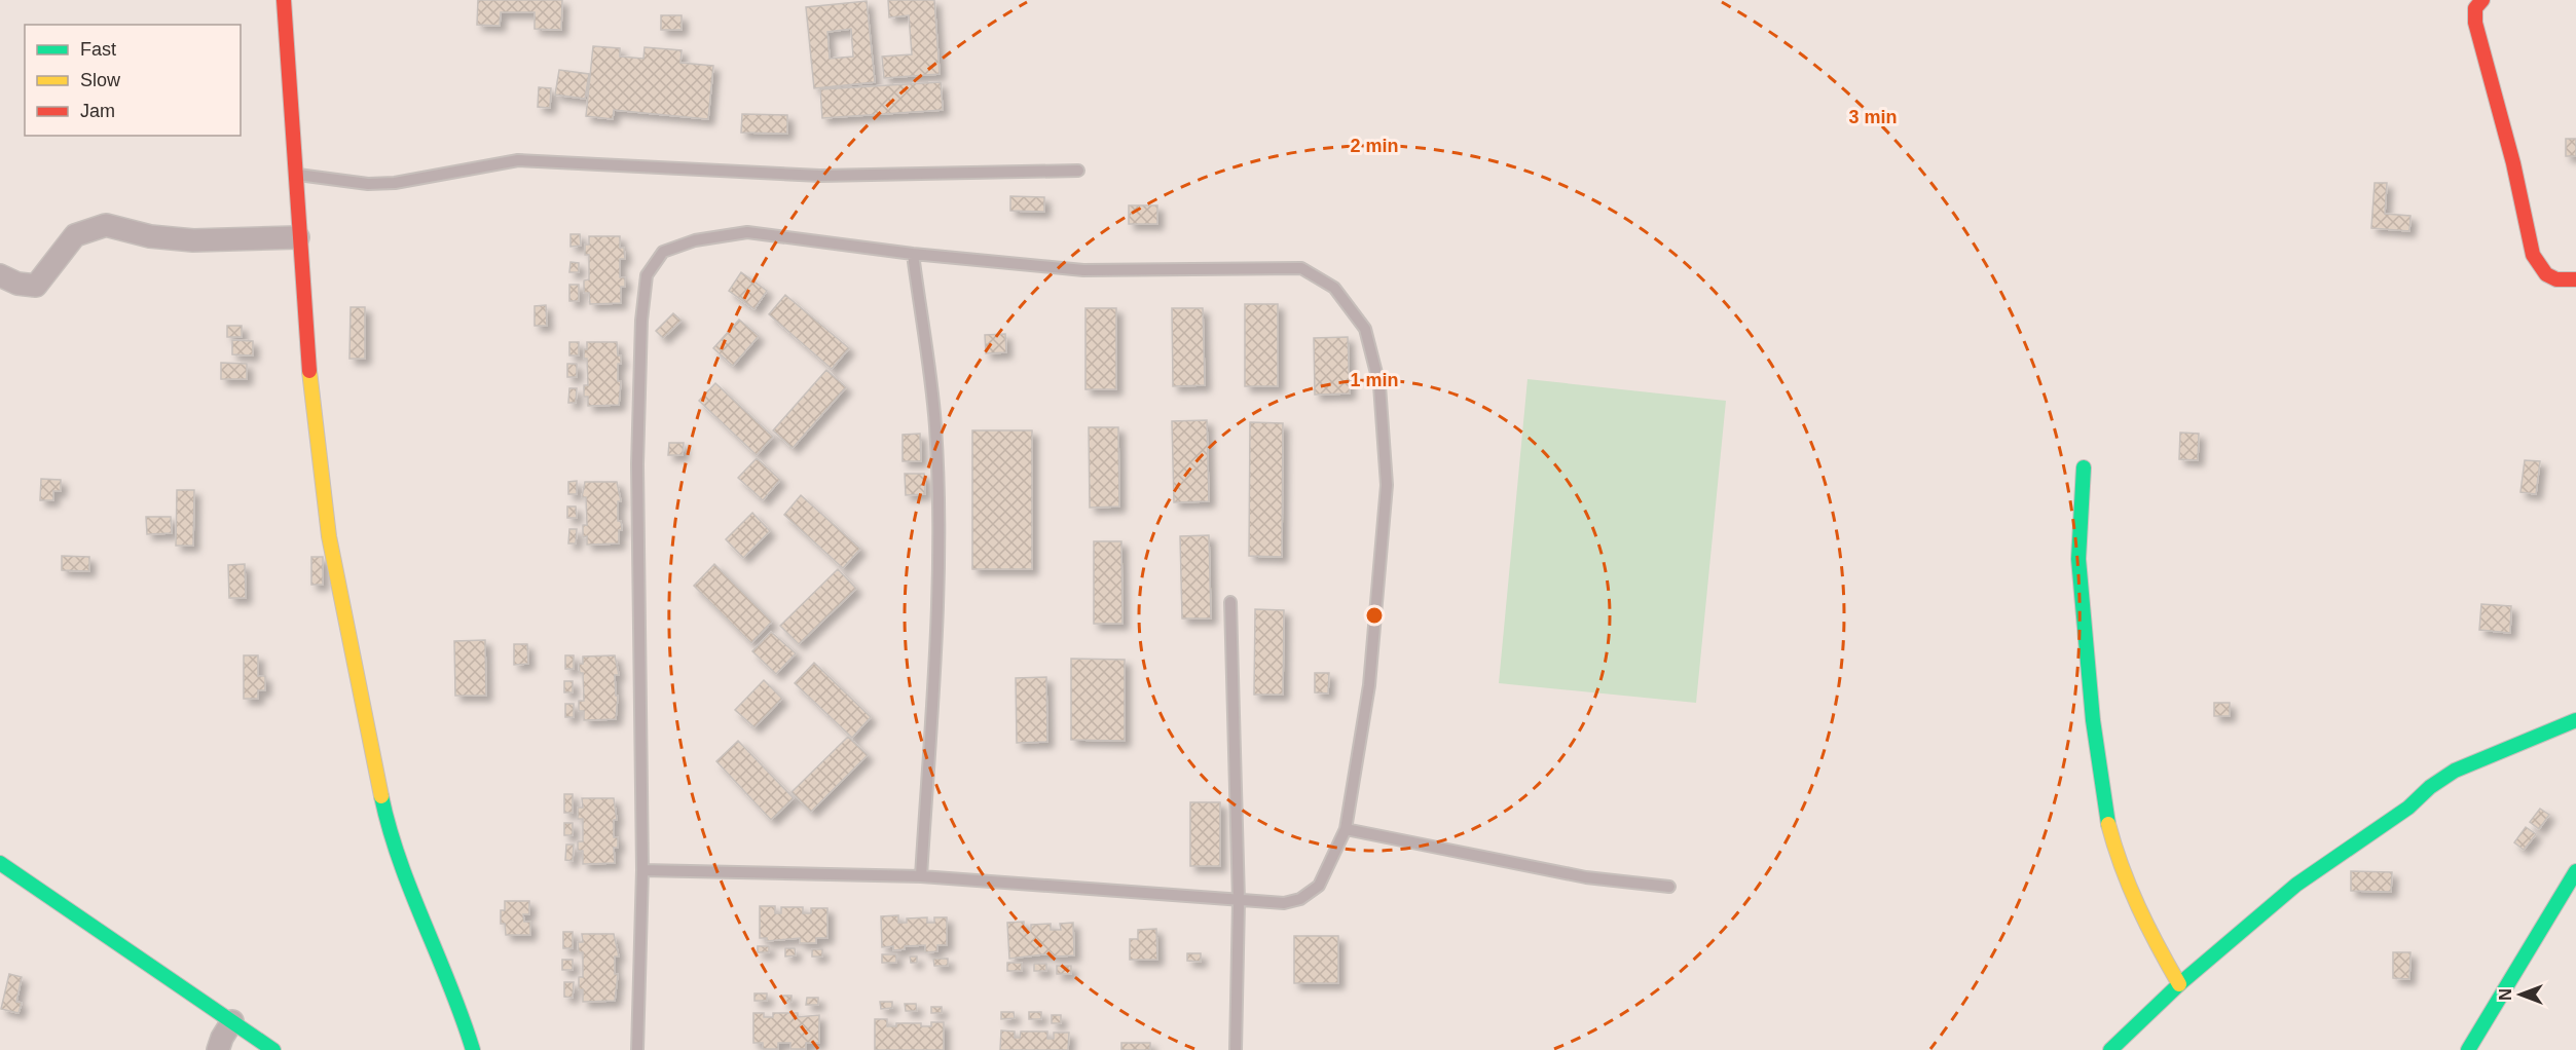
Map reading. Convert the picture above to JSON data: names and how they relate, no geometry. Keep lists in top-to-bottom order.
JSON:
{
  "legend": ["Fast", "Slow", "Jam"],
  "north": "left",
  "rings": ["3 min", "2 min", "1 min"]
}
